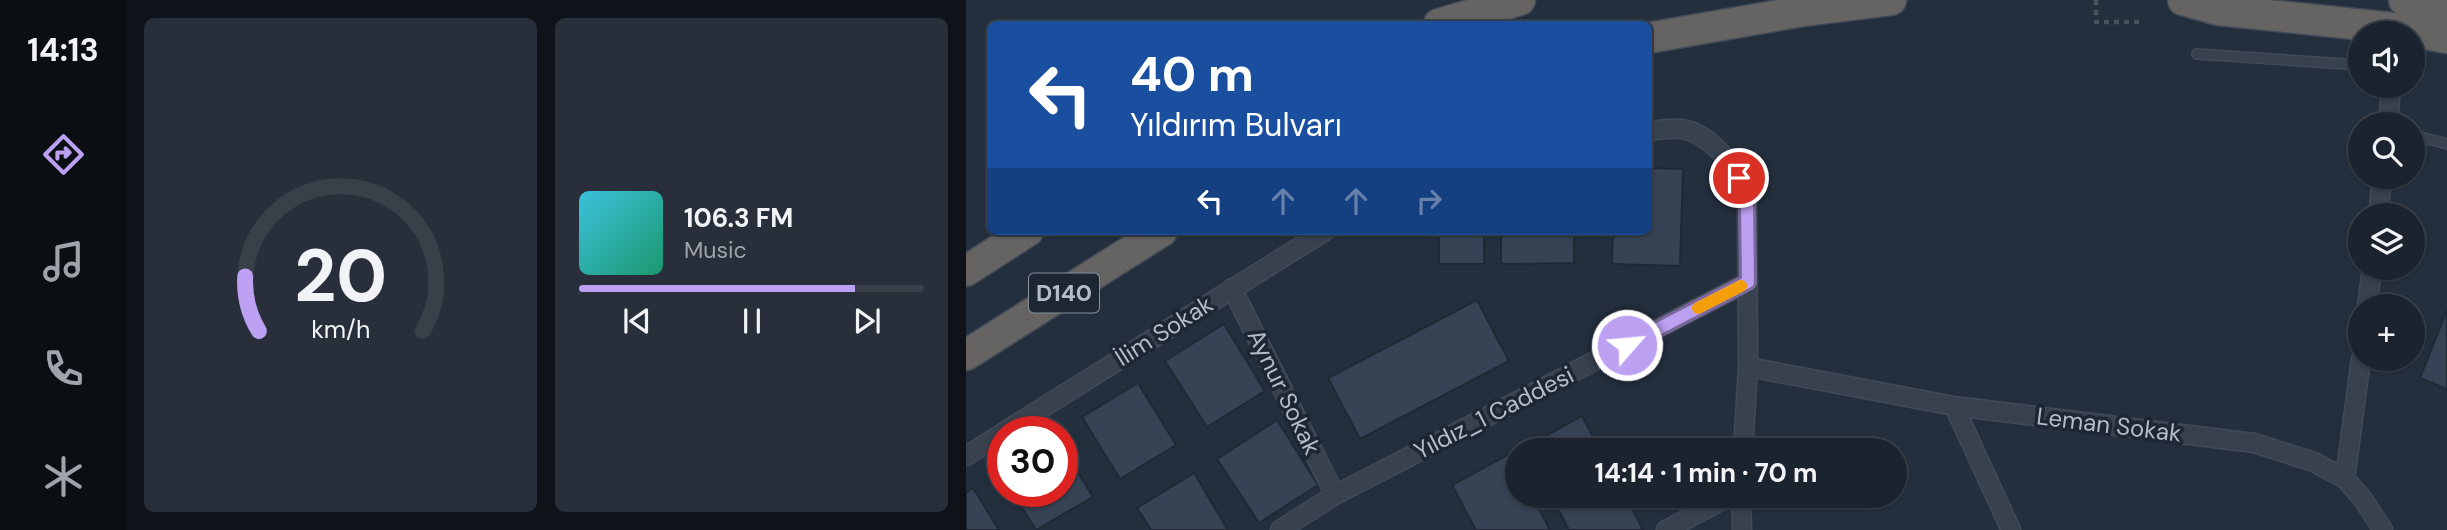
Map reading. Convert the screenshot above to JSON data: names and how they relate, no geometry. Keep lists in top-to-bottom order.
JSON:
{
  "streets": {
    "highway": ["D140"],
    "street": [
      "İlim Sokak",
      "Aynur Sokak",
      "Yıldız_1 Caddesi",
      "Leman Sokak"
    ]
  },
  "crossings": [
    ["İlim Sokak", "Aynur Sokak"],
    ["Aynur Sokak", "Yıldız_1 Caddesi"]
  ],
  "page": {
    "tabs": "14:13",
    "map_buttons": "+",
    "turn": ["40 m", "Yıldırım Bulvarı"],
    "song": ["106.3 FM", "Music"],
    "limit": "30",
    "trip": "14:14 · 1 min · 70 m",
    "gauge": ["20", "km/h"]
  }
}
